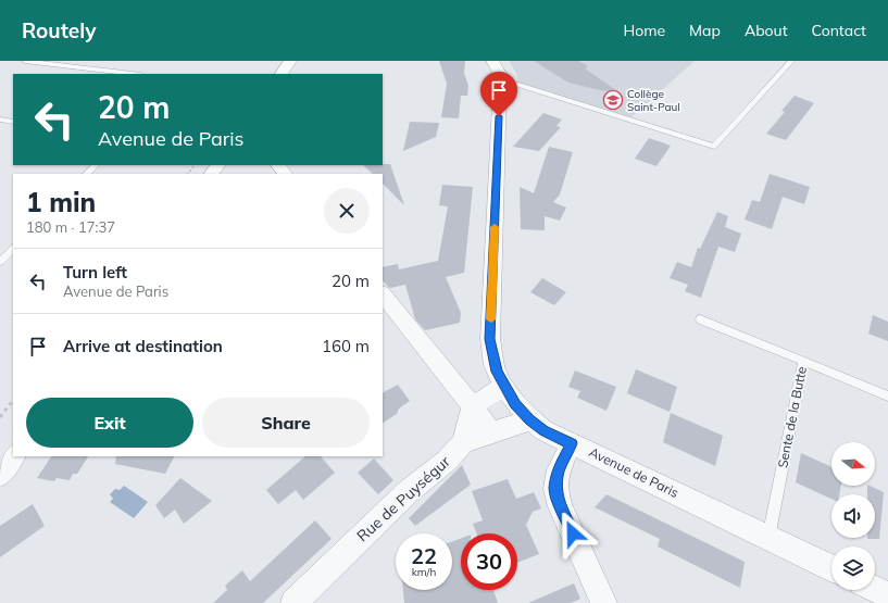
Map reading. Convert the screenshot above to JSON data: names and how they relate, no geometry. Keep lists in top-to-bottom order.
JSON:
{
  "streets": {
    "street": ["Avenue de Paris", "Rue de Puységur"],
    "lane": ["Sente de la Butte"]
  },
  "crossings": [
    ["Sente de la Butte", "Avenue de Paris"],
    ["Avenue de Paris", "Rue de Puységur"]
  ],
  "places": {
    "school or university": ["Collège Saint-Paul"]
  },
  "north": "right",
  "page": {
    "header": "Routely",
    "nav": [
      "Home",
      "Map",
      "About",
      "Contact"
    ],
    "turn": ["20 m", "Avenue de Paris"],
    "heading": ["1 min", "180 m · 17:37"],
    "list": [
      {
        "name": "Turn left",
        "note": "Avenue de Paris",
        "value": "20 m"
      },
      {
        "name": "Arrive at destination",
        "value": "160 m"
      }
    ],
    "buttons": ["Exit", "Share"],
    "speed": "22 km/h",
    "limit": "30"
  }
}
